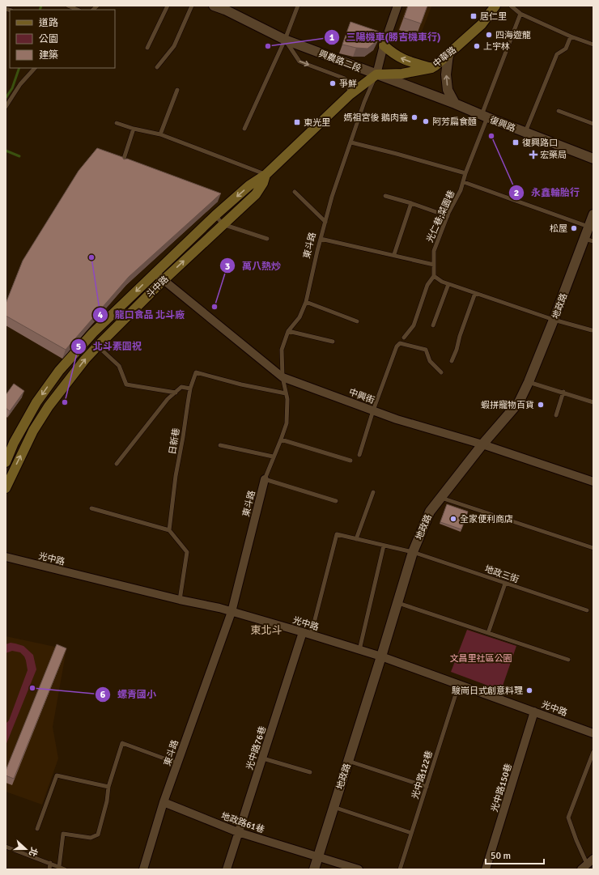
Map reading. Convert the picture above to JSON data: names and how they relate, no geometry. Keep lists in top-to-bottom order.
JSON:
{
  "streets": {
    "main road": ["中華路", "斗中路"],
    "street": [
      "興農路二段",
      "復興路",
      "東斗路",
      "地政路",
      "中興街",
      "光中路",
      "光中路76巷",
      "光中路150巷",
      "地政路61巷"
    ],
    "lane": [
      "光仁巷;菜園巷",
      "日新巷",
      "地政三街",
      "光中路122巷"
    ]
  },
  "crossings": [
    ["中華路", "興農路二段"],
    ["中華路", "復興路"],
    ["中華路", "東斗路"],
    ["中華路", "斗中路"],
    ["興農路二段", "復興路"],
    ["興農路二段", "東斗路"],
    ["興農路二段", "斗中路"],
    ["復興路", "光仁巷;菜園巷"],
    ["復興路", "東斗路"],
    ["復興路", "斗中路"],
    ["東斗路", "斗中路"],
    ["東斗路", "中興街"],
    ["東斗路", "日新巷"],
    ["東斗路", "光中路"],
    ["東斗路", "地政路61巷"],
    ["斗中路", "中興街"],
    ["地政路", "中興街"],
    ["地政路", "光中路"],
    ["地政路", "地政三街"],
    ["地政路", "地政路61巷"],
    ["光中路", "地政三街"],
    ["光中路", "光中路76巷"],
    ["光中路", "光中路122巷"],
    ["光中路", "光中路150巷"],
    ["光中路76巷", "地政路61巷"]
  ],
  "districts": ["東北斗"],
  "parks": ["文昌里社區公園"],
  "places": {
    "transit": ["居仁里", "東光里", "復興路口"],
    "other": [
      "四海遊龍",
      "三陽機車(勝吉機車行)",
      "上宇林",
      "爭鮮",
      "媽祖宮後 鵝肉擔",
      "阿芳扁食麵",
      "永鑫輪胎行",
      "松屋",
      "龍口食品 北斗廠",
      "萬八熱炒",
      "北斗素圓祝",
      "蝦拼寵物百貨",
      "全家便利商店",
      "螺青國小",
      "駿崗日式創意料理"
    ],
    "health": ["宏藥局"]
  },
  "legend": ["道路", "公園", "建築"],
  "scale_bar": "50 m",
  "north": "right"
}
